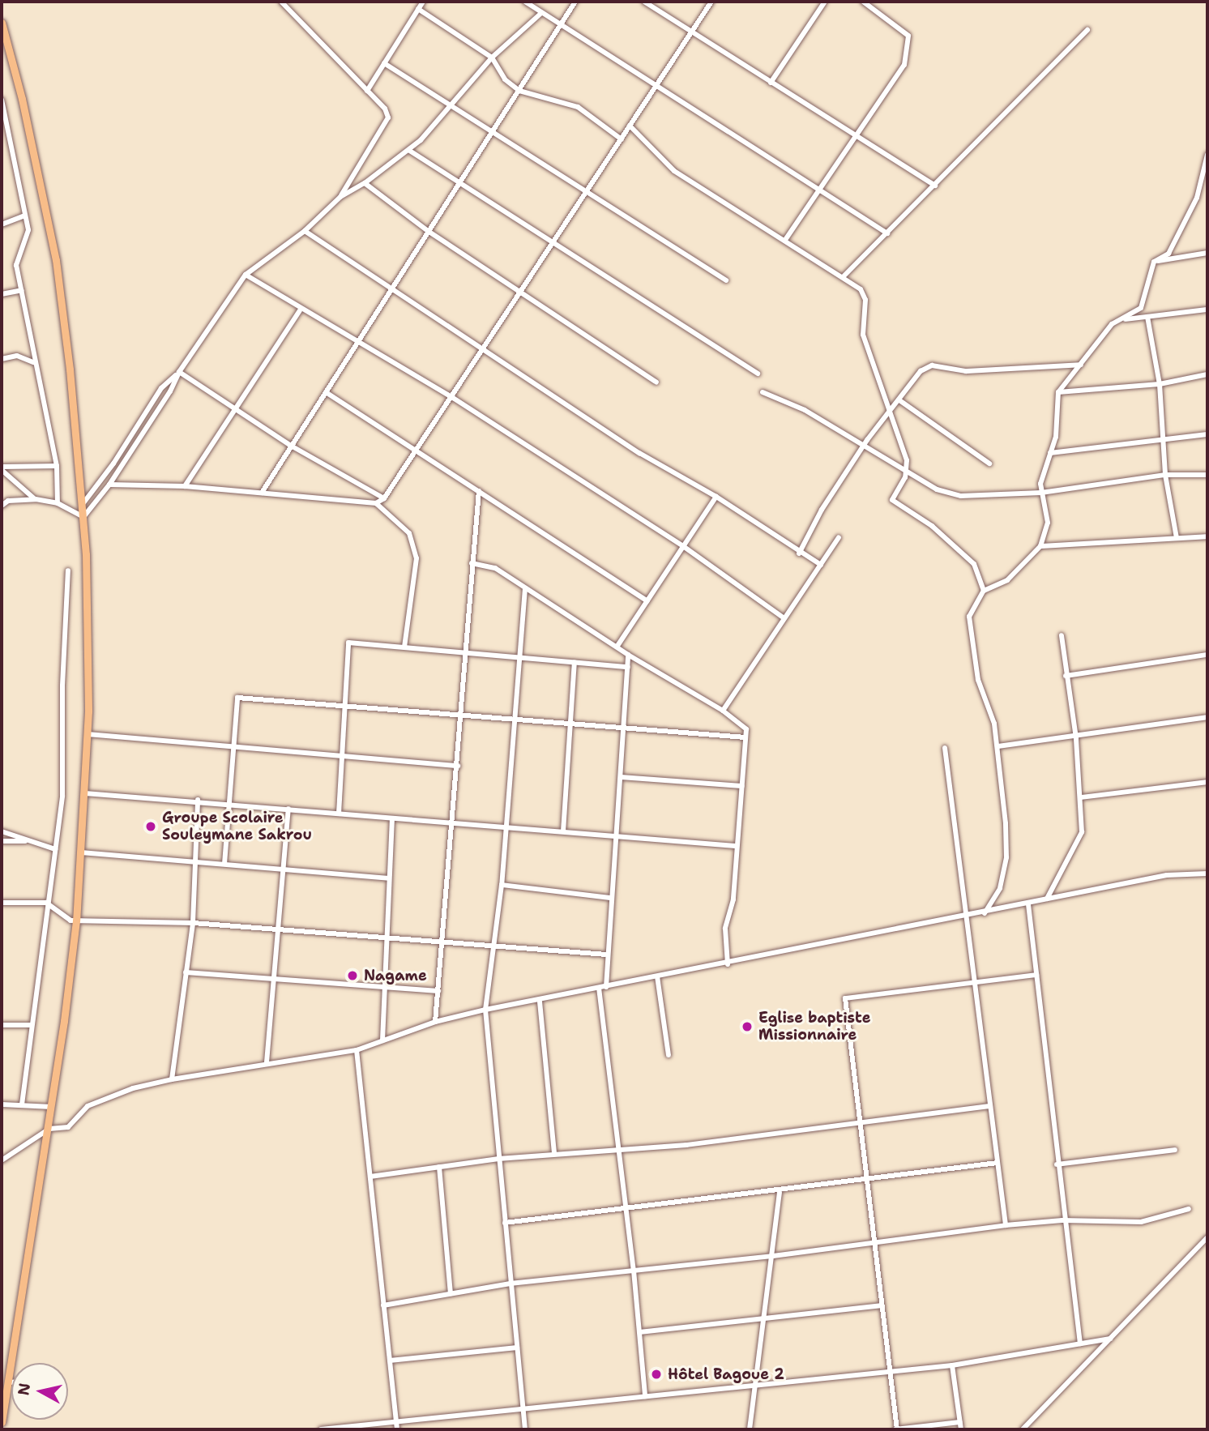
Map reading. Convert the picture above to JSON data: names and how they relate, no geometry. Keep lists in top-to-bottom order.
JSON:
{
  "places": [
    "Groupe Scolaire Souleymane Sakrou",
    "Nagame",
    "Eglise baptiste Missionnaire",
    "Hôtel Bagoue 2"
  ],
  "north": "left"
}
